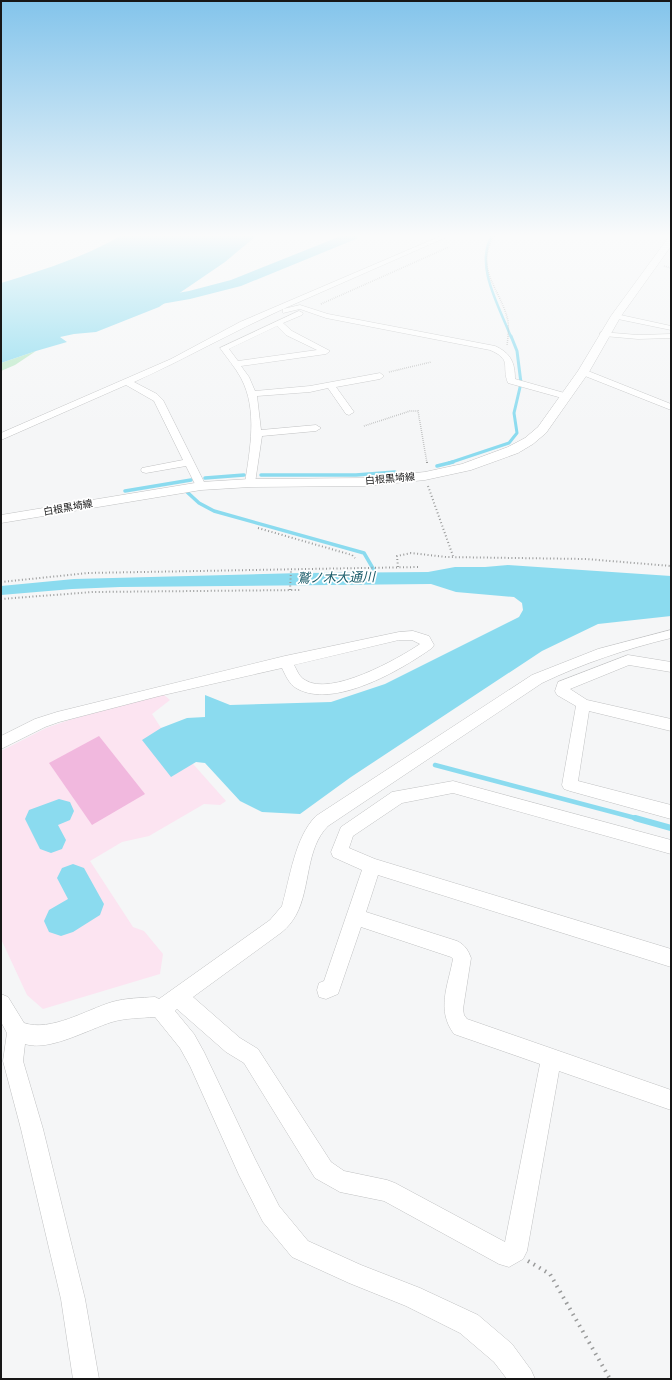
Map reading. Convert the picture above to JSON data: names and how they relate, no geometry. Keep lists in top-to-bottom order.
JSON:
{
  "streets": {
    "main road": ["白根黒埼線"]
  },
  "water": ["鷲ノ木大通川"]
}
